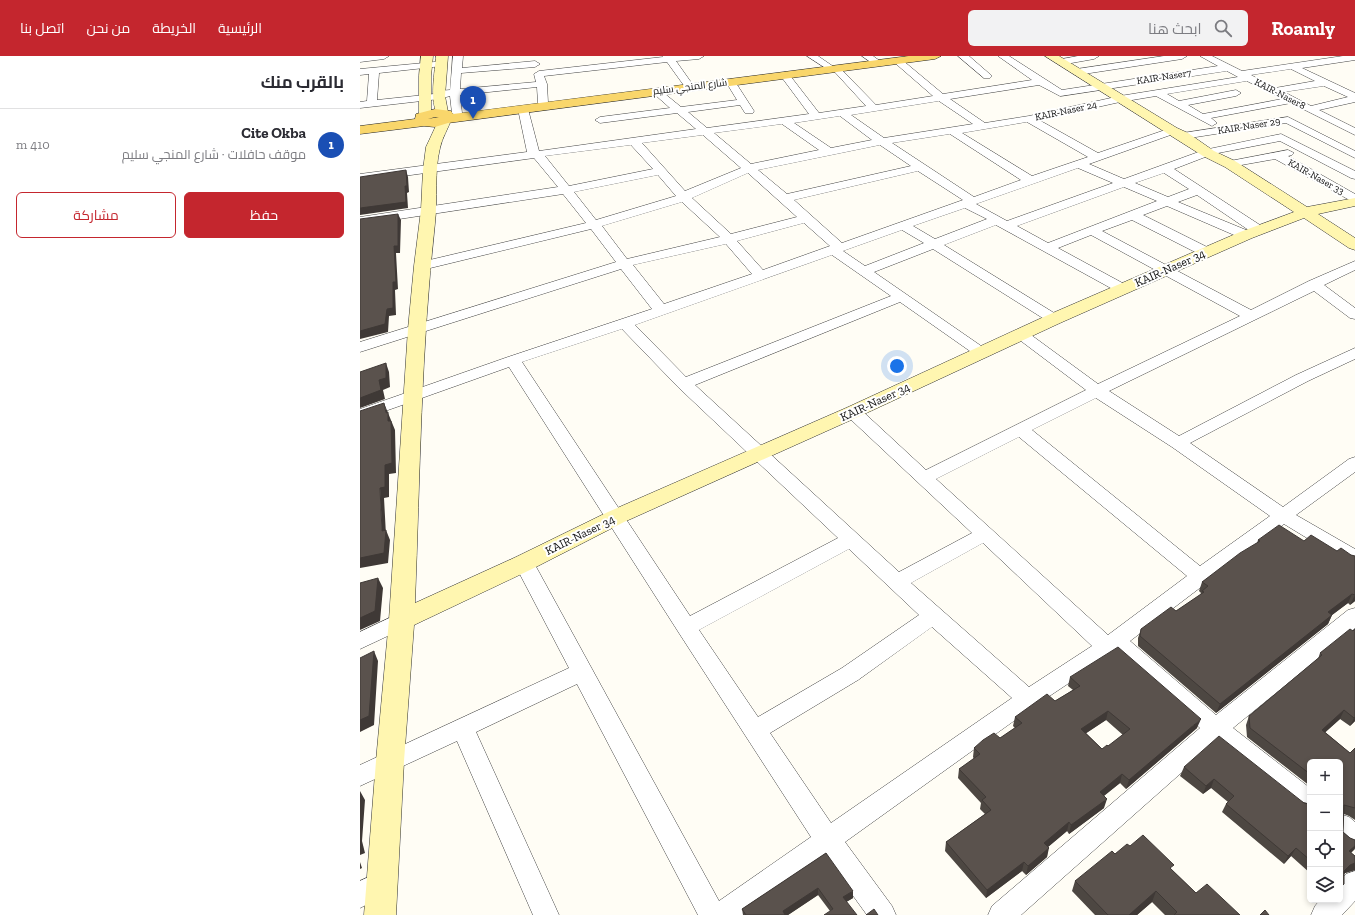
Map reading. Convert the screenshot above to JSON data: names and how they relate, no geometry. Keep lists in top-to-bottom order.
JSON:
{
  "streets": {
    "main road": ["شارع المنجي سليم"],
    "street": [
      "KAIR-Naser7",
      "KAIR-Naser8",
      "KAIR-Naser 24",
      "KAIR-Naser 29",
      "KAIR-Naser 33",
      "KAIR-Naser 34"
    ]
  },
  "crossings": [
    ["KAIR-Naser7", "KAIR-Naser8"],
    ["KAIR-Naser8", "KAIR-Naser 24"],
    ["KAIR-Naser 33", "KAIR-Naser 34"]
  ],
  "page": {
    "header": "Roamly",
    "search": "ابحث هنا",
    "nav": [
      "الرئيسية",
      "الخريطة",
      "من نحن",
      "اتصل بنا"
    ],
    "heading": "بالقرب منك",
    "pins": "1",
    "list": [
      {
        "mark": "1",
        "name": "Cite Okba",
        "note": "موقف حافلات · شارع المنجي سليم",
        "value": "410 m"
      }
    ],
    "buttons": ["حفظ", "مشاركة"],
    "map_buttons": ["+", "−"]
  }
}
